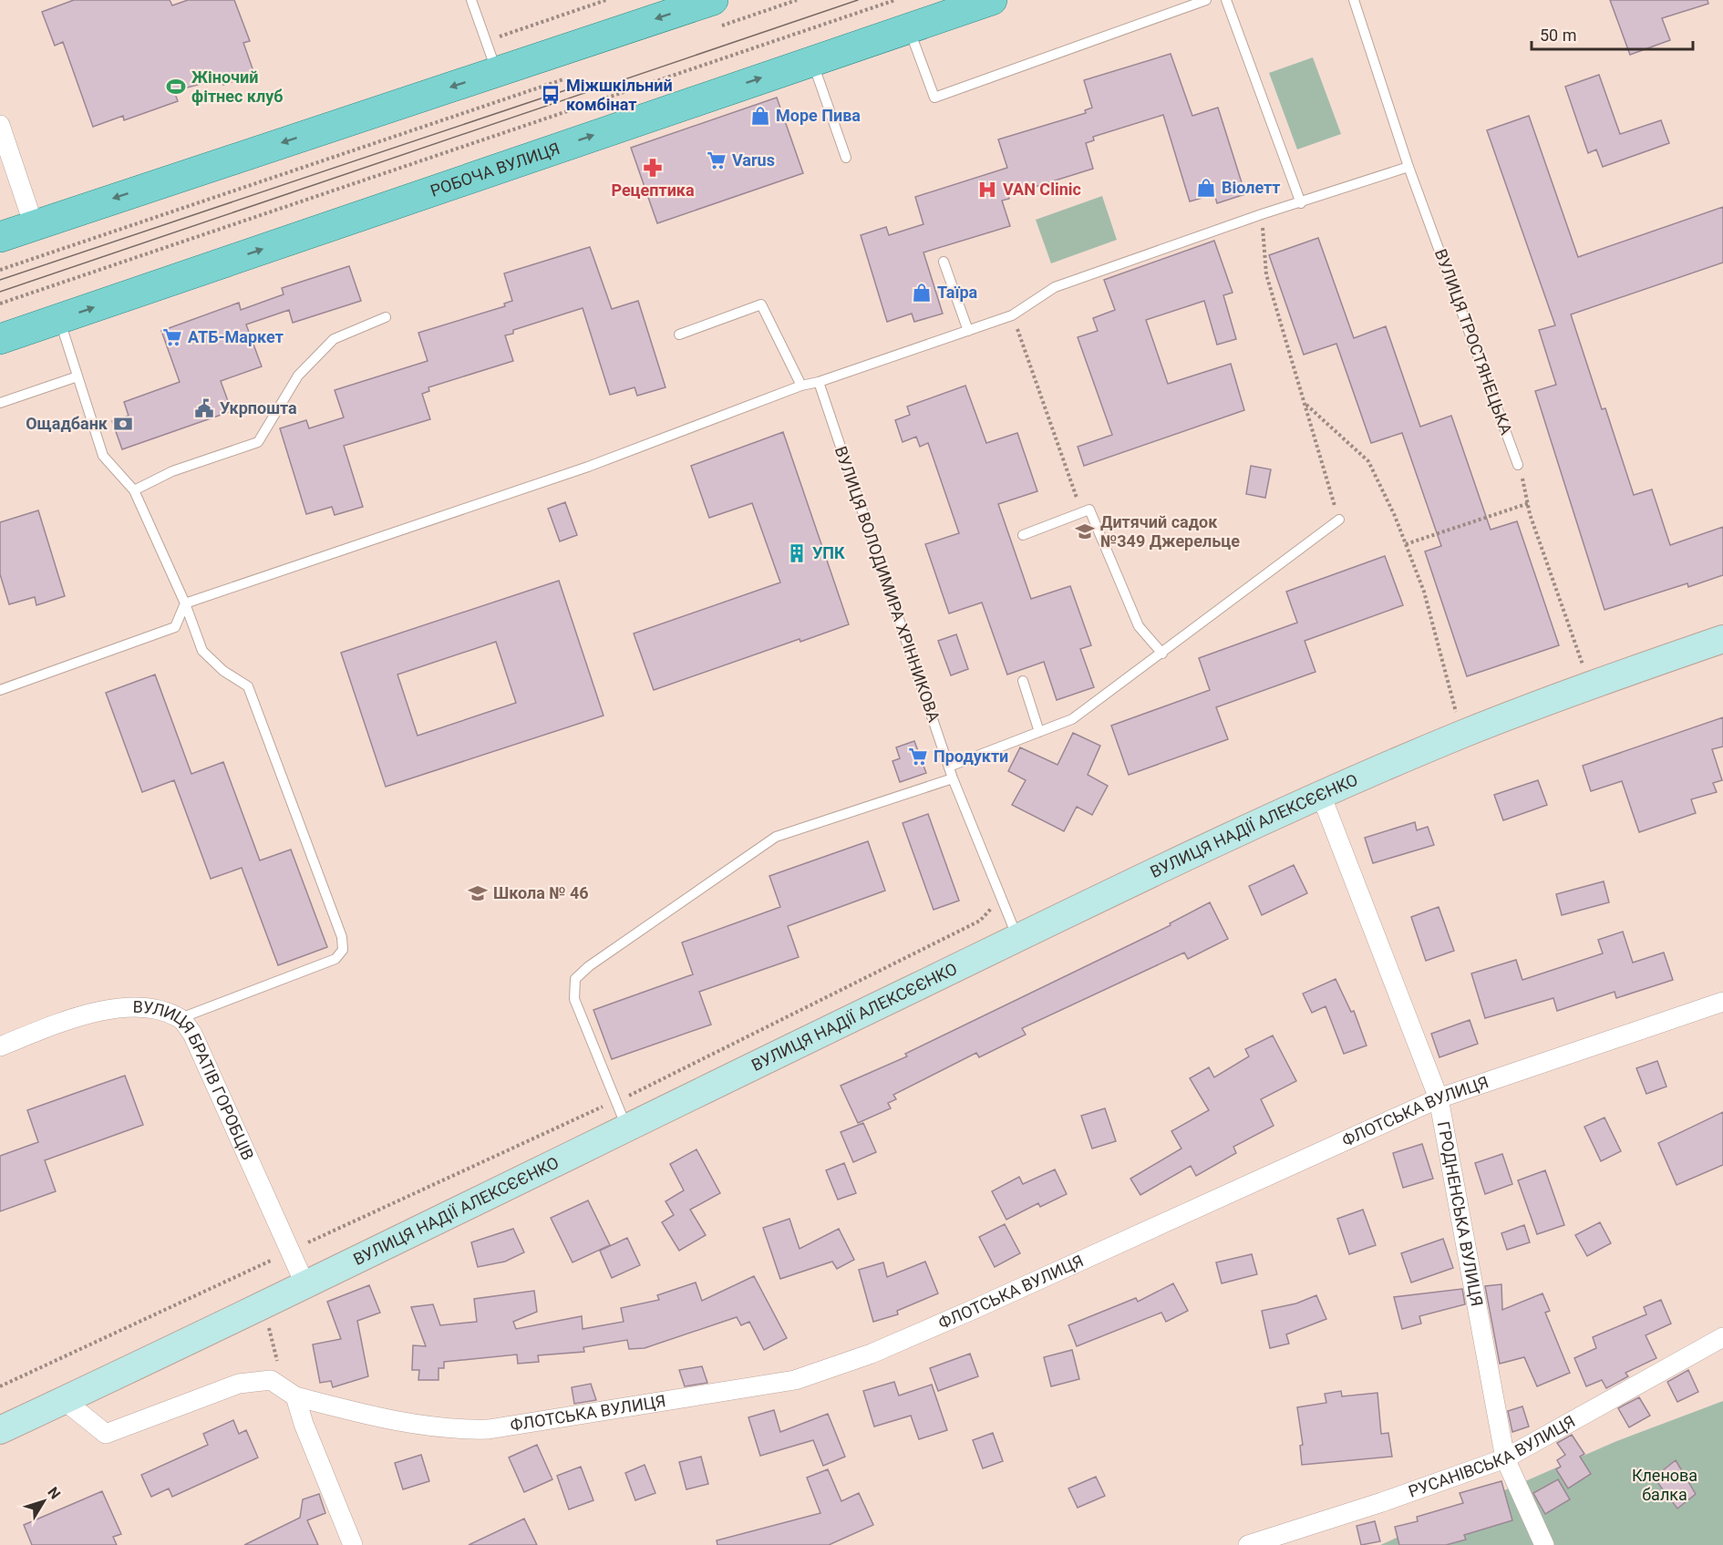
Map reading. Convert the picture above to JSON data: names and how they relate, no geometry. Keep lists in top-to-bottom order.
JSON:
{
  "streets": {
    "main road": ["РОБОЧА ВУЛИЦЯ"],
    "street": [
      "ВУЛИЦЯ НАДІЇ АЛЕКСЄЄНКО",
      "ВУЛИЦЯ БРАТІВ ГОРОБЦІВ",
      "ФЛОТСЬКА ВУЛИЦЯ",
      "ГРОДНЕНСЬКА ВУЛИЦЯ",
      "РУСАНІВСЬКА ВУЛИЦЯ"
    ],
    "lane": ["ВУЛИЦЯ ТРОСТЯНЕЦЬКА", "ВУЛИЦЯ ВОЛОДИМИРА ХРІННИКОВА"]
  },
  "crossings": [
    ["ВУЛИЦЯ ВОЛОДИМИРА ХРІННИКОВА", "ВУЛИЦЯ НАДІЇ АЛЕКСЄЄНКО"],
    ["ВУЛИЦЯ НАДІЇ АЛЕКСЄЄНКО", "ВУЛИЦЯ БРАТІВ ГОРОБЦІВ"],
    ["ВУЛИЦЯ НАДІЇ АЛЕКСЄЄНКО", "ФЛОТСЬКА ВУЛИЦЯ"],
    ["ВУЛИЦЯ НАДІЇ АЛЕКСЄЄНКО", "ГРОДНЕНСЬКА ВУЛИЦЯ"],
    ["ФЛОТСЬКА ВУЛИЦЯ", "ГРОДНЕНСЬКА ВУЛИЦЯ"],
    ["ГРОДНЕНСЬКА ВУЛИЦЯ", "РУСАНІВСЬКА ВУЛИЦЯ"]
  ],
  "parks": ["Кленова балка"],
  "places": {
    "sports": ["Жіночий фітнес клуб"],
    "bus stop": ["Міжшкільний комбінат"],
    "shop": ["Море Пива", "Віолетт", "Таїра"],
    "supermarket": ["Varus", "АТБ-Маркет", "Продукти"],
    "pharmacy": ["Рецептика"],
    "hospital": ["VAN Clinic"],
    "public building": ["Укрпошта"],
    "bank": ["Ощадбанк"],
    "school or university": ["Дитячий садок №349 Джерельце", "Школа № 46"],
    "building": ["УПК"]
  },
  "scale_bar": "50 m",
  "north": "top right"
}
